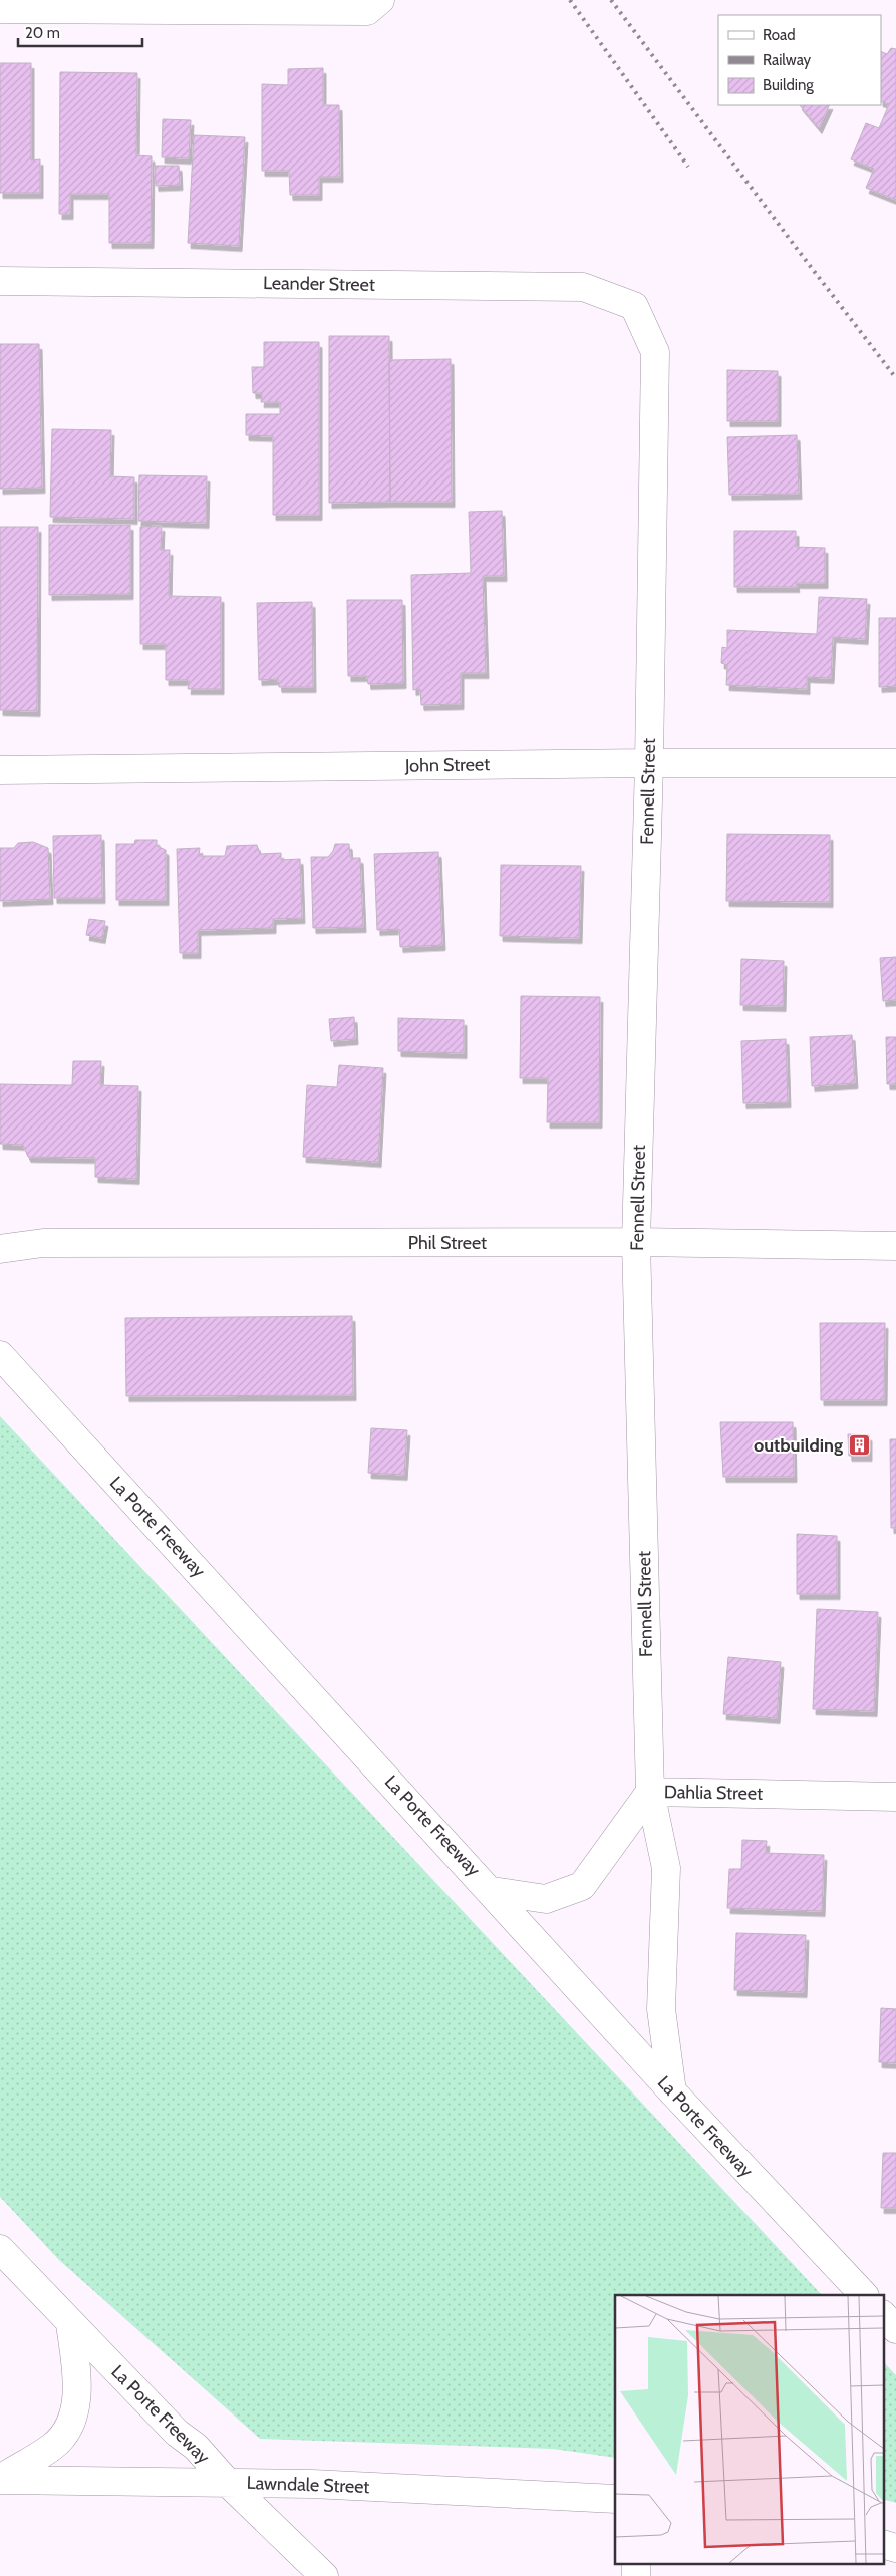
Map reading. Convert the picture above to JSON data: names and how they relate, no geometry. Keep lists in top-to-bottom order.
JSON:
{
  "streets": {
    "street": [
      "Leander Street",
      "John Street",
      "Fennell Street",
      "Phil Street",
      "La Porte Freeway",
      "Dahlia Street",
      "Lawndale Street"
    ]
  },
  "crossings": [
    ["Leander Street", "Fennell Street"],
    ["John Street", "Fennell Street"],
    ["Fennell Street", "Phil Street"],
    ["Fennell Street", "La Porte Freeway"],
    ["Fennell Street", "Dahlia Street"],
    ["La Porte Freeway", "Dahlia Street"],
    ["La Porte Freeway", "Lawndale Street"]
  ],
  "places": {
    "building": ["outbuilding"]
  },
  "legend": ["Road", "Railway", "Building"],
  "scale_bar": "20 m"
}
